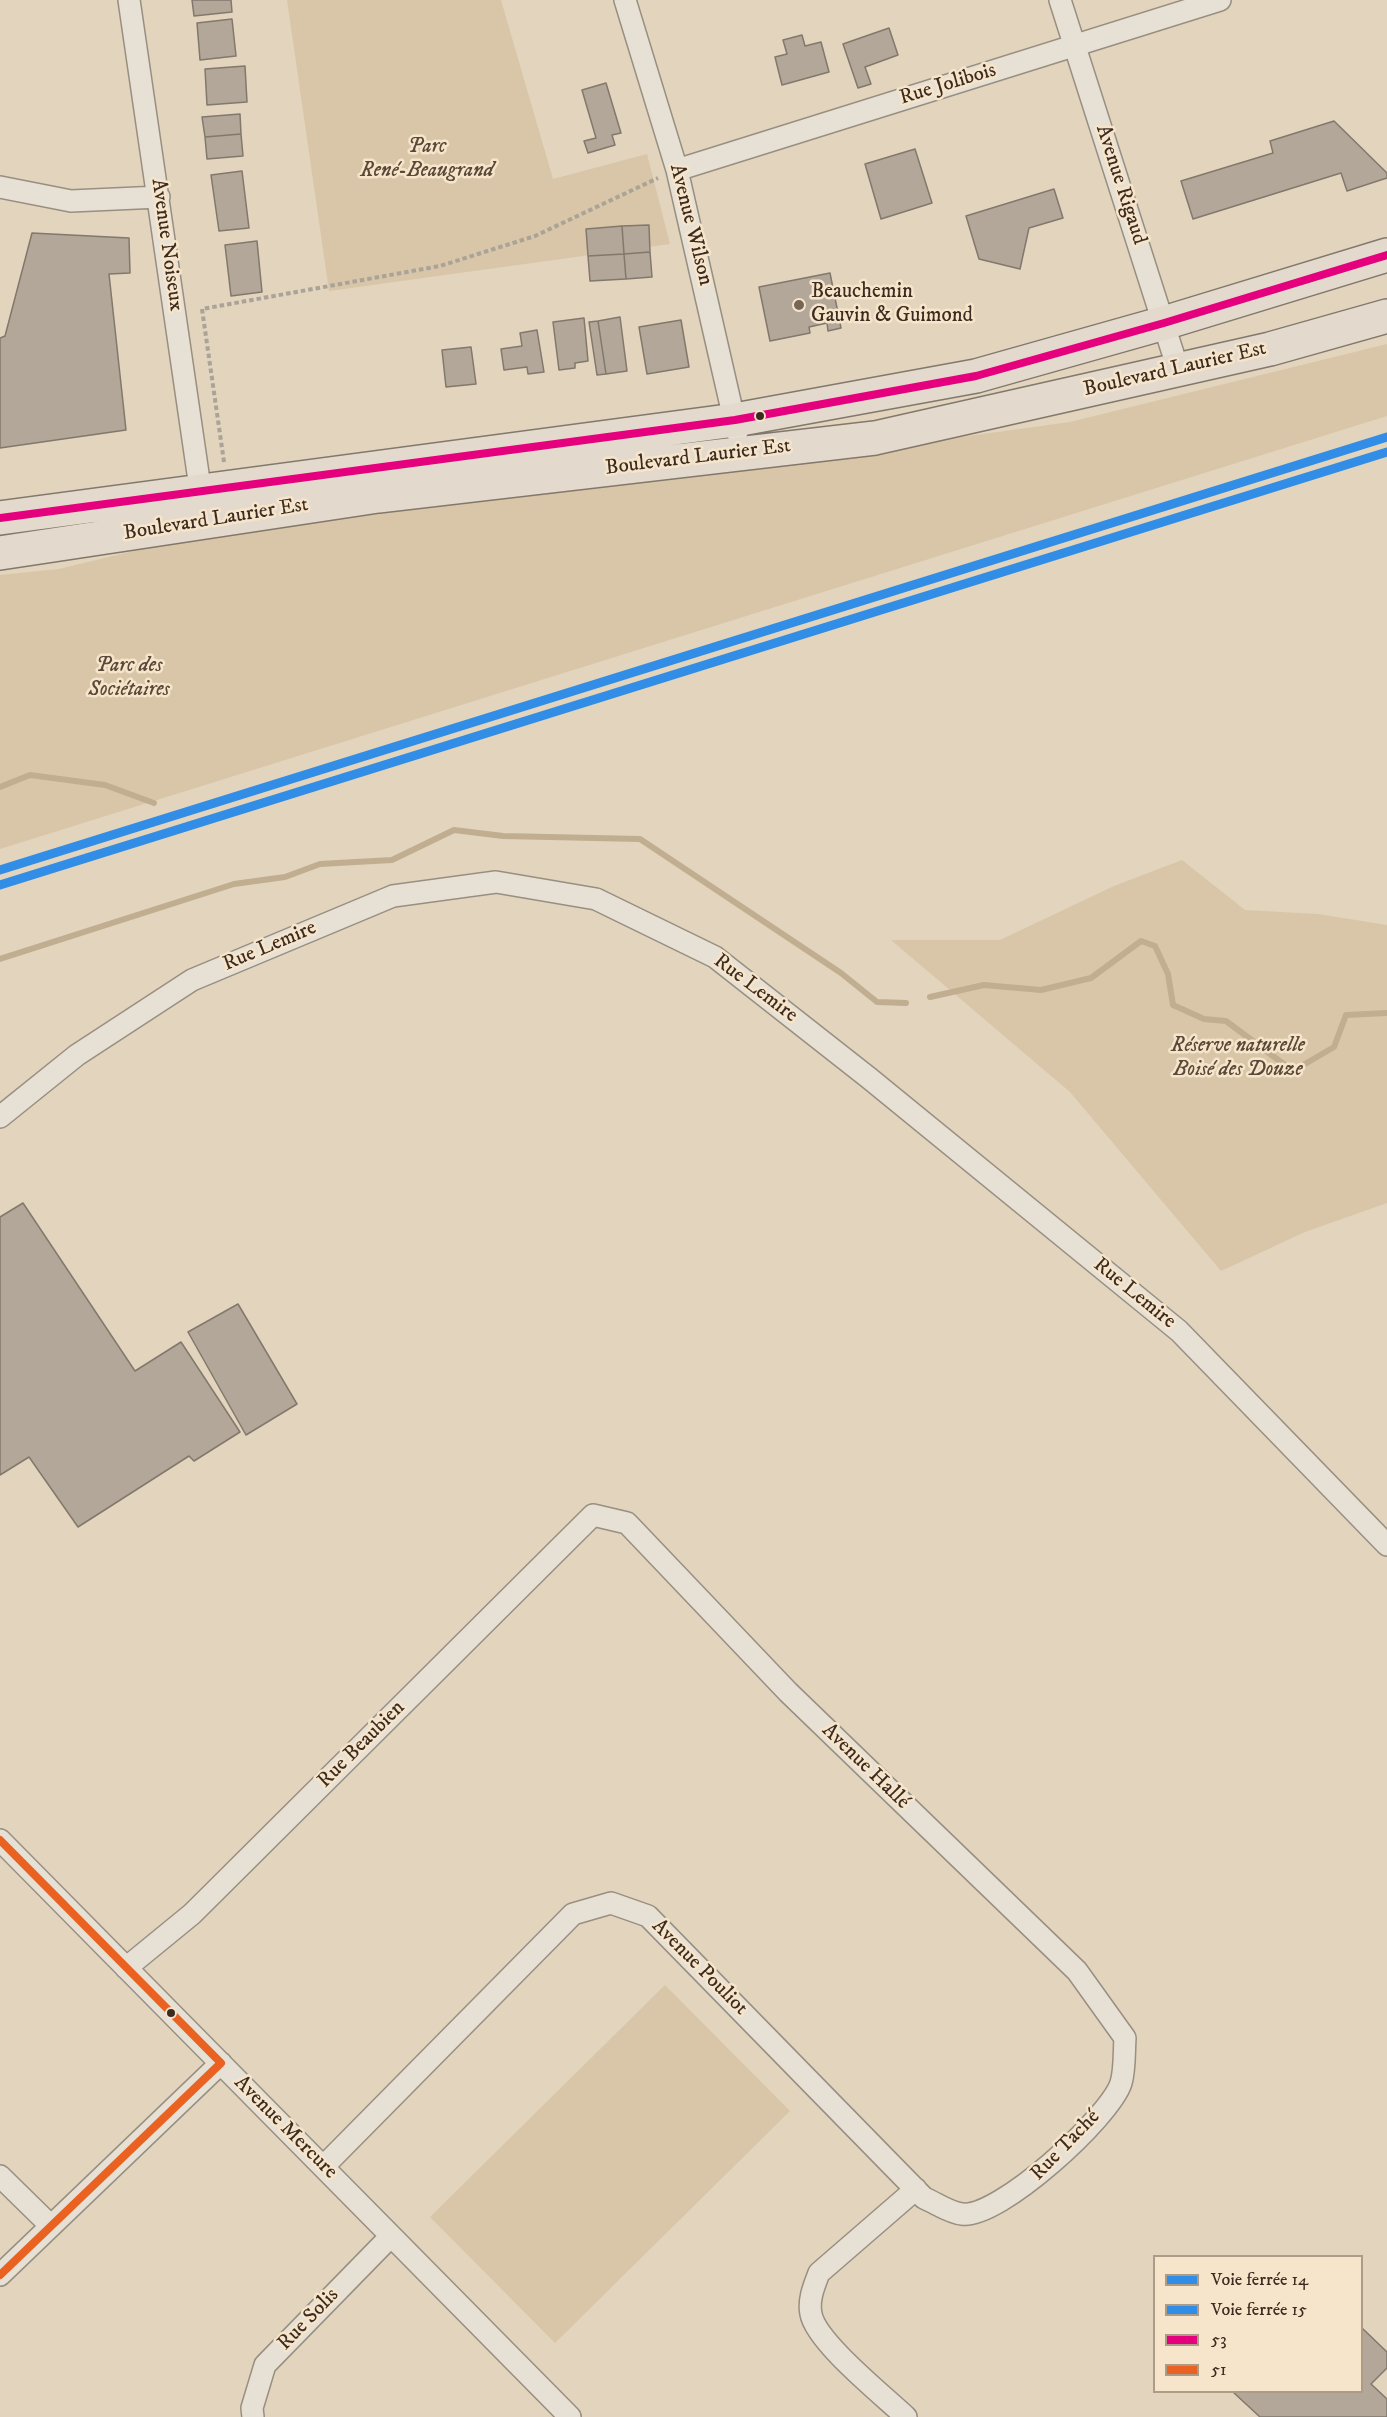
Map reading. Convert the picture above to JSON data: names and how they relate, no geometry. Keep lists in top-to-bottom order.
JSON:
{
  "streets": {
    "main road": ["Boulevard Laurier Est"],
    "street": [
      "Rue Jolibois",
      "Avenue Rigaud",
      "Avenue Wilson",
      "Avenue Noiseux",
      "Rue Lemire",
      "Rue Beaubien",
      "Avenue Hallé",
      "Avenue Pouliot",
      "Avenue Mercure",
      "Rue Taché",
      "Rue Solis"
    ]
  },
  "crossings": [
    ["Rue Jolibois", "Avenue Rigaud"],
    ["Rue Jolibois", "Avenue Wilson"],
    ["Rue Jolibois", "Avenue Noiseux"],
    ["Avenue Rigaud", "Boulevard Laurier Est"],
    ["Avenue Wilson", "Avenue Noiseux"],
    ["Avenue Wilson", "Boulevard Laurier Est"],
    ["Avenue Noiseux", "Boulevard Laurier Est"],
    ["Rue Beaubien", "Avenue Hallé"],
    ["Rue Beaubien", "Avenue Mercure"],
    ["Avenue Hallé", "Rue Taché"],
    ["Avenue Pouliot", "Avenue Mercure"],
    ["Avenue Pouliot", "Rue Taché"],
    ["Avenue Mercure", "Rue Solis"]
  ],
  "parks": ["Parc René-Beaugrand", "Parc des Sociétaires", "Réserve naturelle Boisé des Douze"],
  "places": ["Beauchemin Gauvin & Guimond"],
  "lines": [
    "transit line 53",
    "rail line 15",
    "rail line 14",
    "transit line 51"
  ],
  "legend": [
    "Voie ferrée 14",
    "Voie ferrée 15",
    "53",
    "51"
  ]
}
